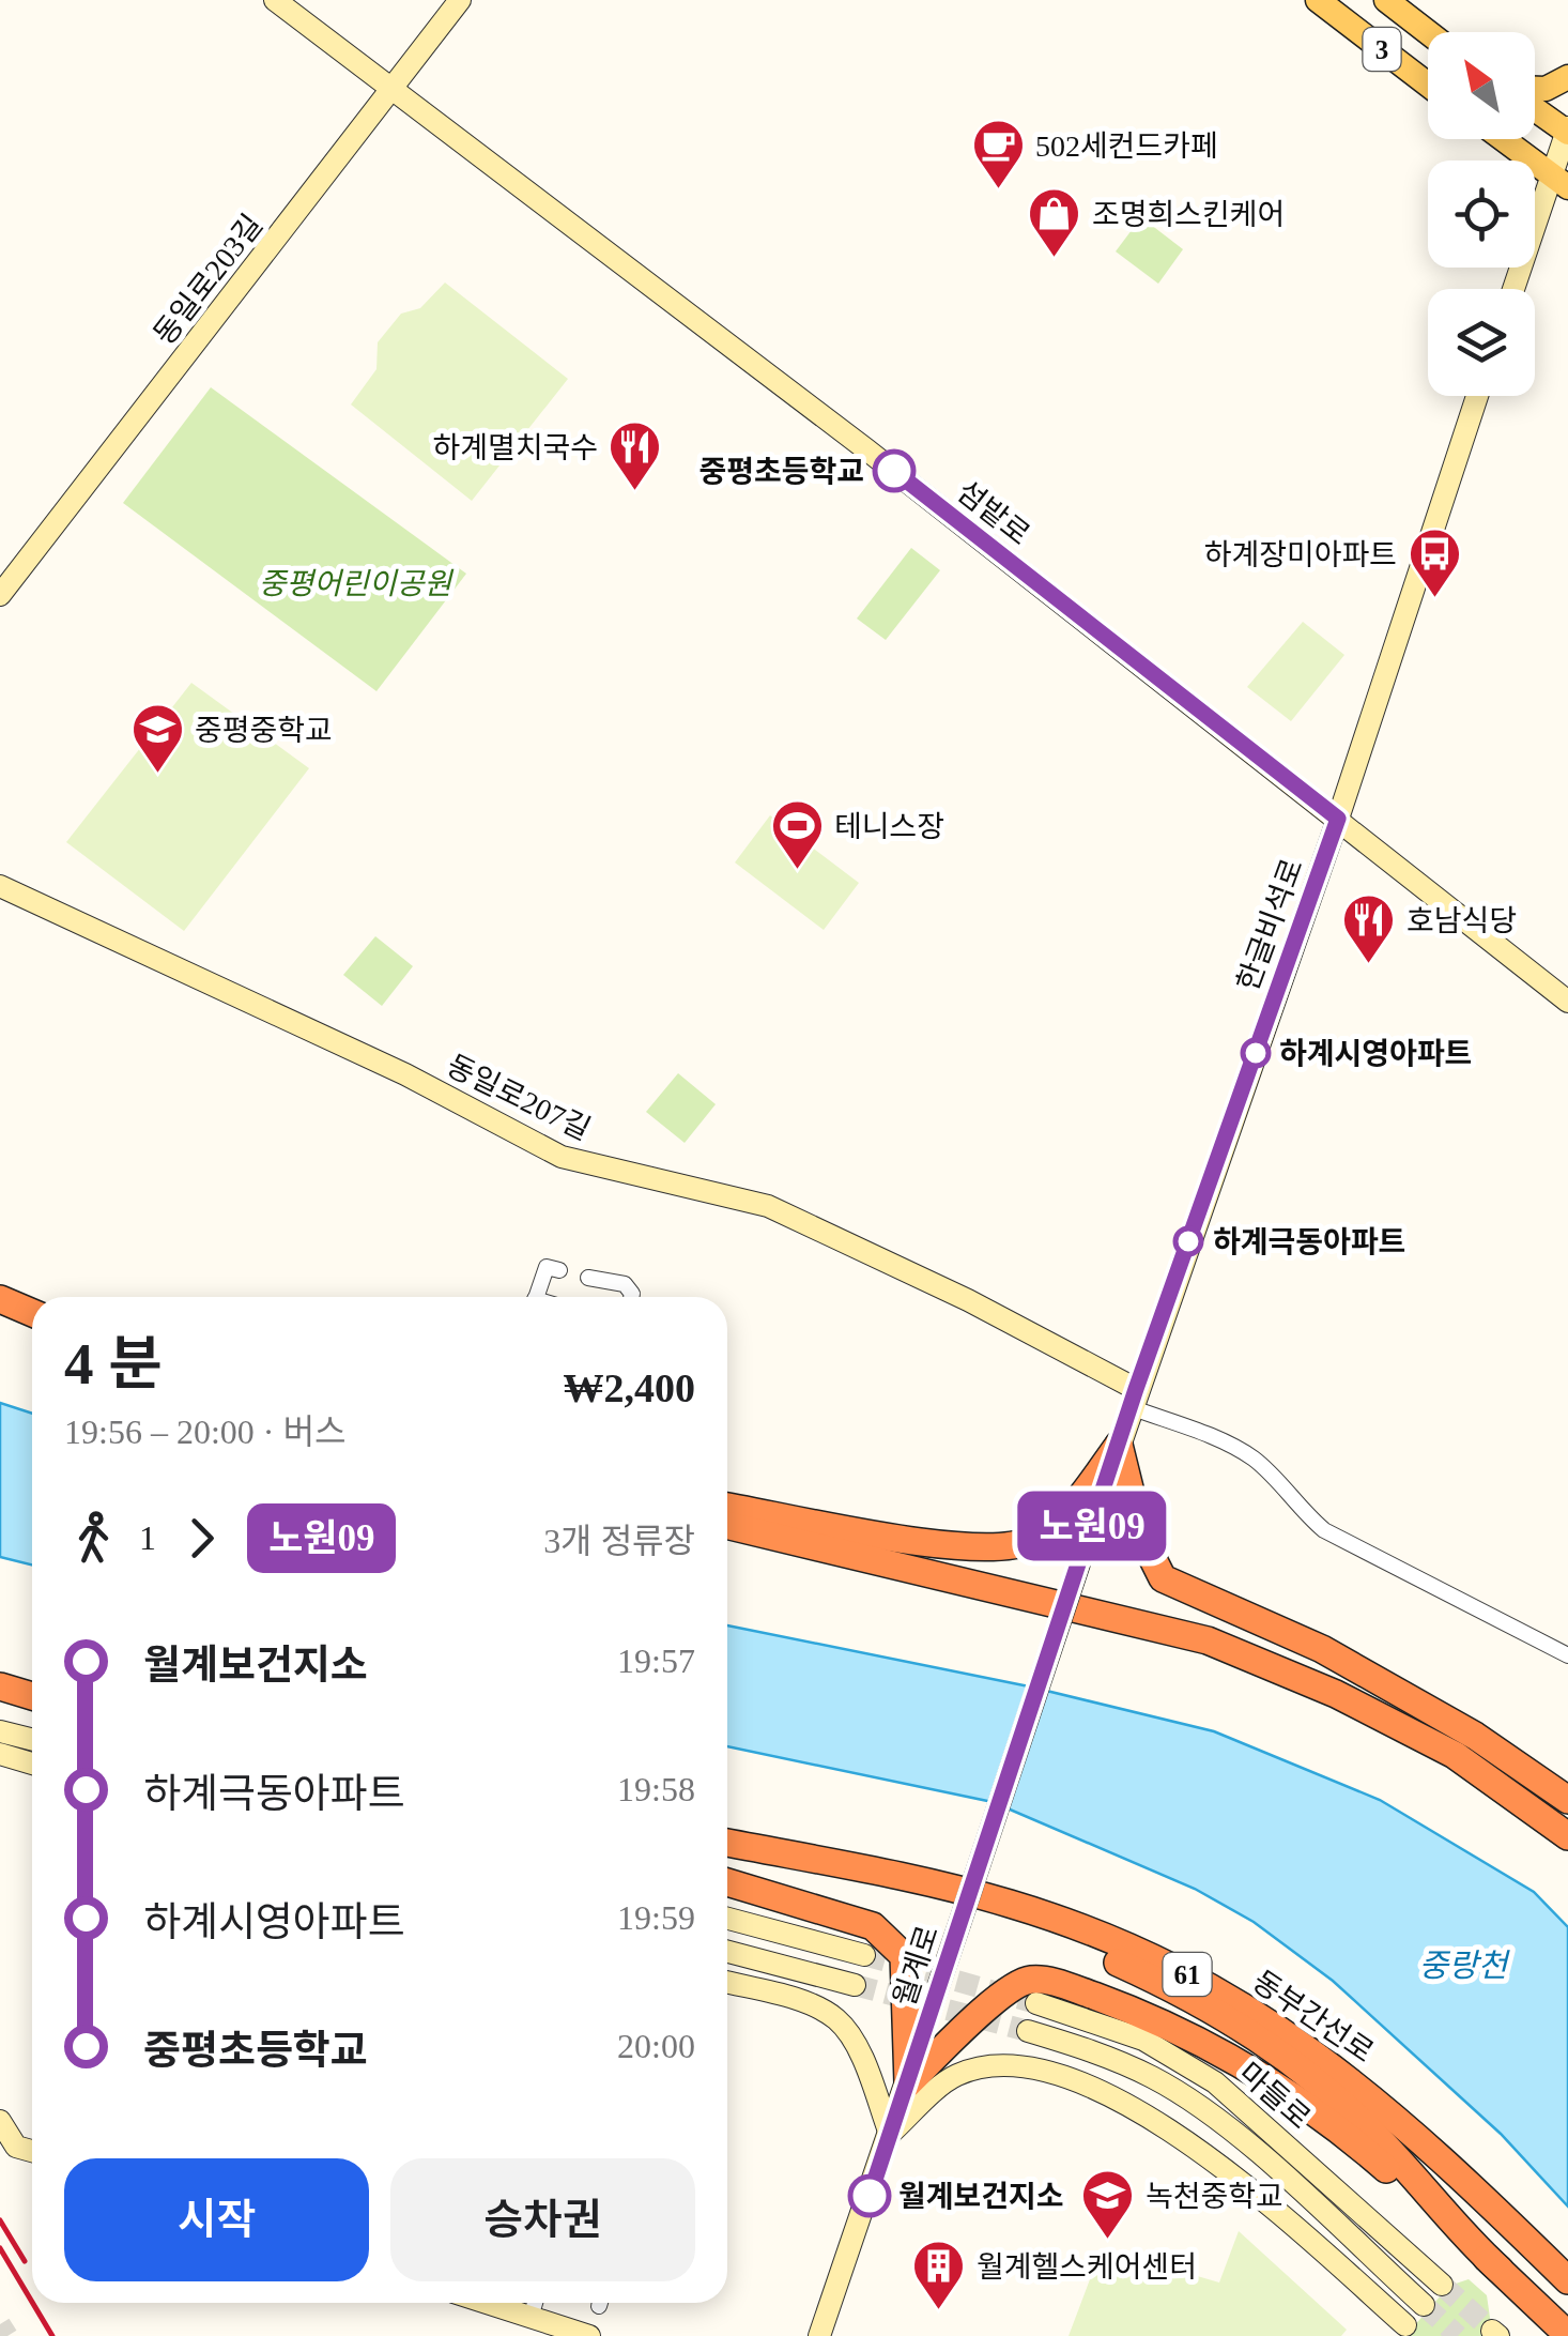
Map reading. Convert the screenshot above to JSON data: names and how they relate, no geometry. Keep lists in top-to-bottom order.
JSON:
{
  "streets": {
    "highway": ["61", "동부간선로"],
    "main road": [
      "3",
      "동일로203길",
      "섬밭로",
      "한글비석로",
      "동일로207길",
      "월계로",
      "마들로"
    ]
  },
  "crossings": [
    ["동일로203길", "섬밭로"],
    ["섬밭로", "한글비석로"],
    ["한글비석로", "동일로207길"],
    ["한글비석로", "월계로"]
  ],
  "water": ["중랑천"],
  "parks": ["중평어린이공원"],
  "places": {
    "cafe": ["502세컨드카페"],
    "shop": ["조명희스킨케어"],
    "other": [
      "중평초등학교",
      "하계시영아파트",
      "하계극동아파트",
      "월계보건지소"
    ],
    "restaurant": ["하계멸치국수", "호남식당"],
    "bus stop": ["하계장미아파트"],
    "school or university": ["중평중학교", "녹천중학교"],
    "sports": ["테니스장"],
    "building": ["월계헬스케어센터"]
  },
  "lines": ["bus line 노원09"],
  "north": "top left",
  "page": {
    "on_map": "노원09",
    "heading": ["4 분", "19:56 – 20:00 · 버스", "₩2,400"],
    "legs": ["1", "노원09", "3개 정류장"],
    "list": [
      {
        "name": "월계보건지소",
        "value": "19:57"
      },
      {
        "name": "하계극동아파트",
        "value": "19:58"
      },
      {
        "name": "하계시영아파트",
        "value": "19:59"
      },
      {
        "name": "중평초등학교",
        "value": "20:00"
      }
    ],
    "buttons": ["시작", "승차권"]
  }
}
